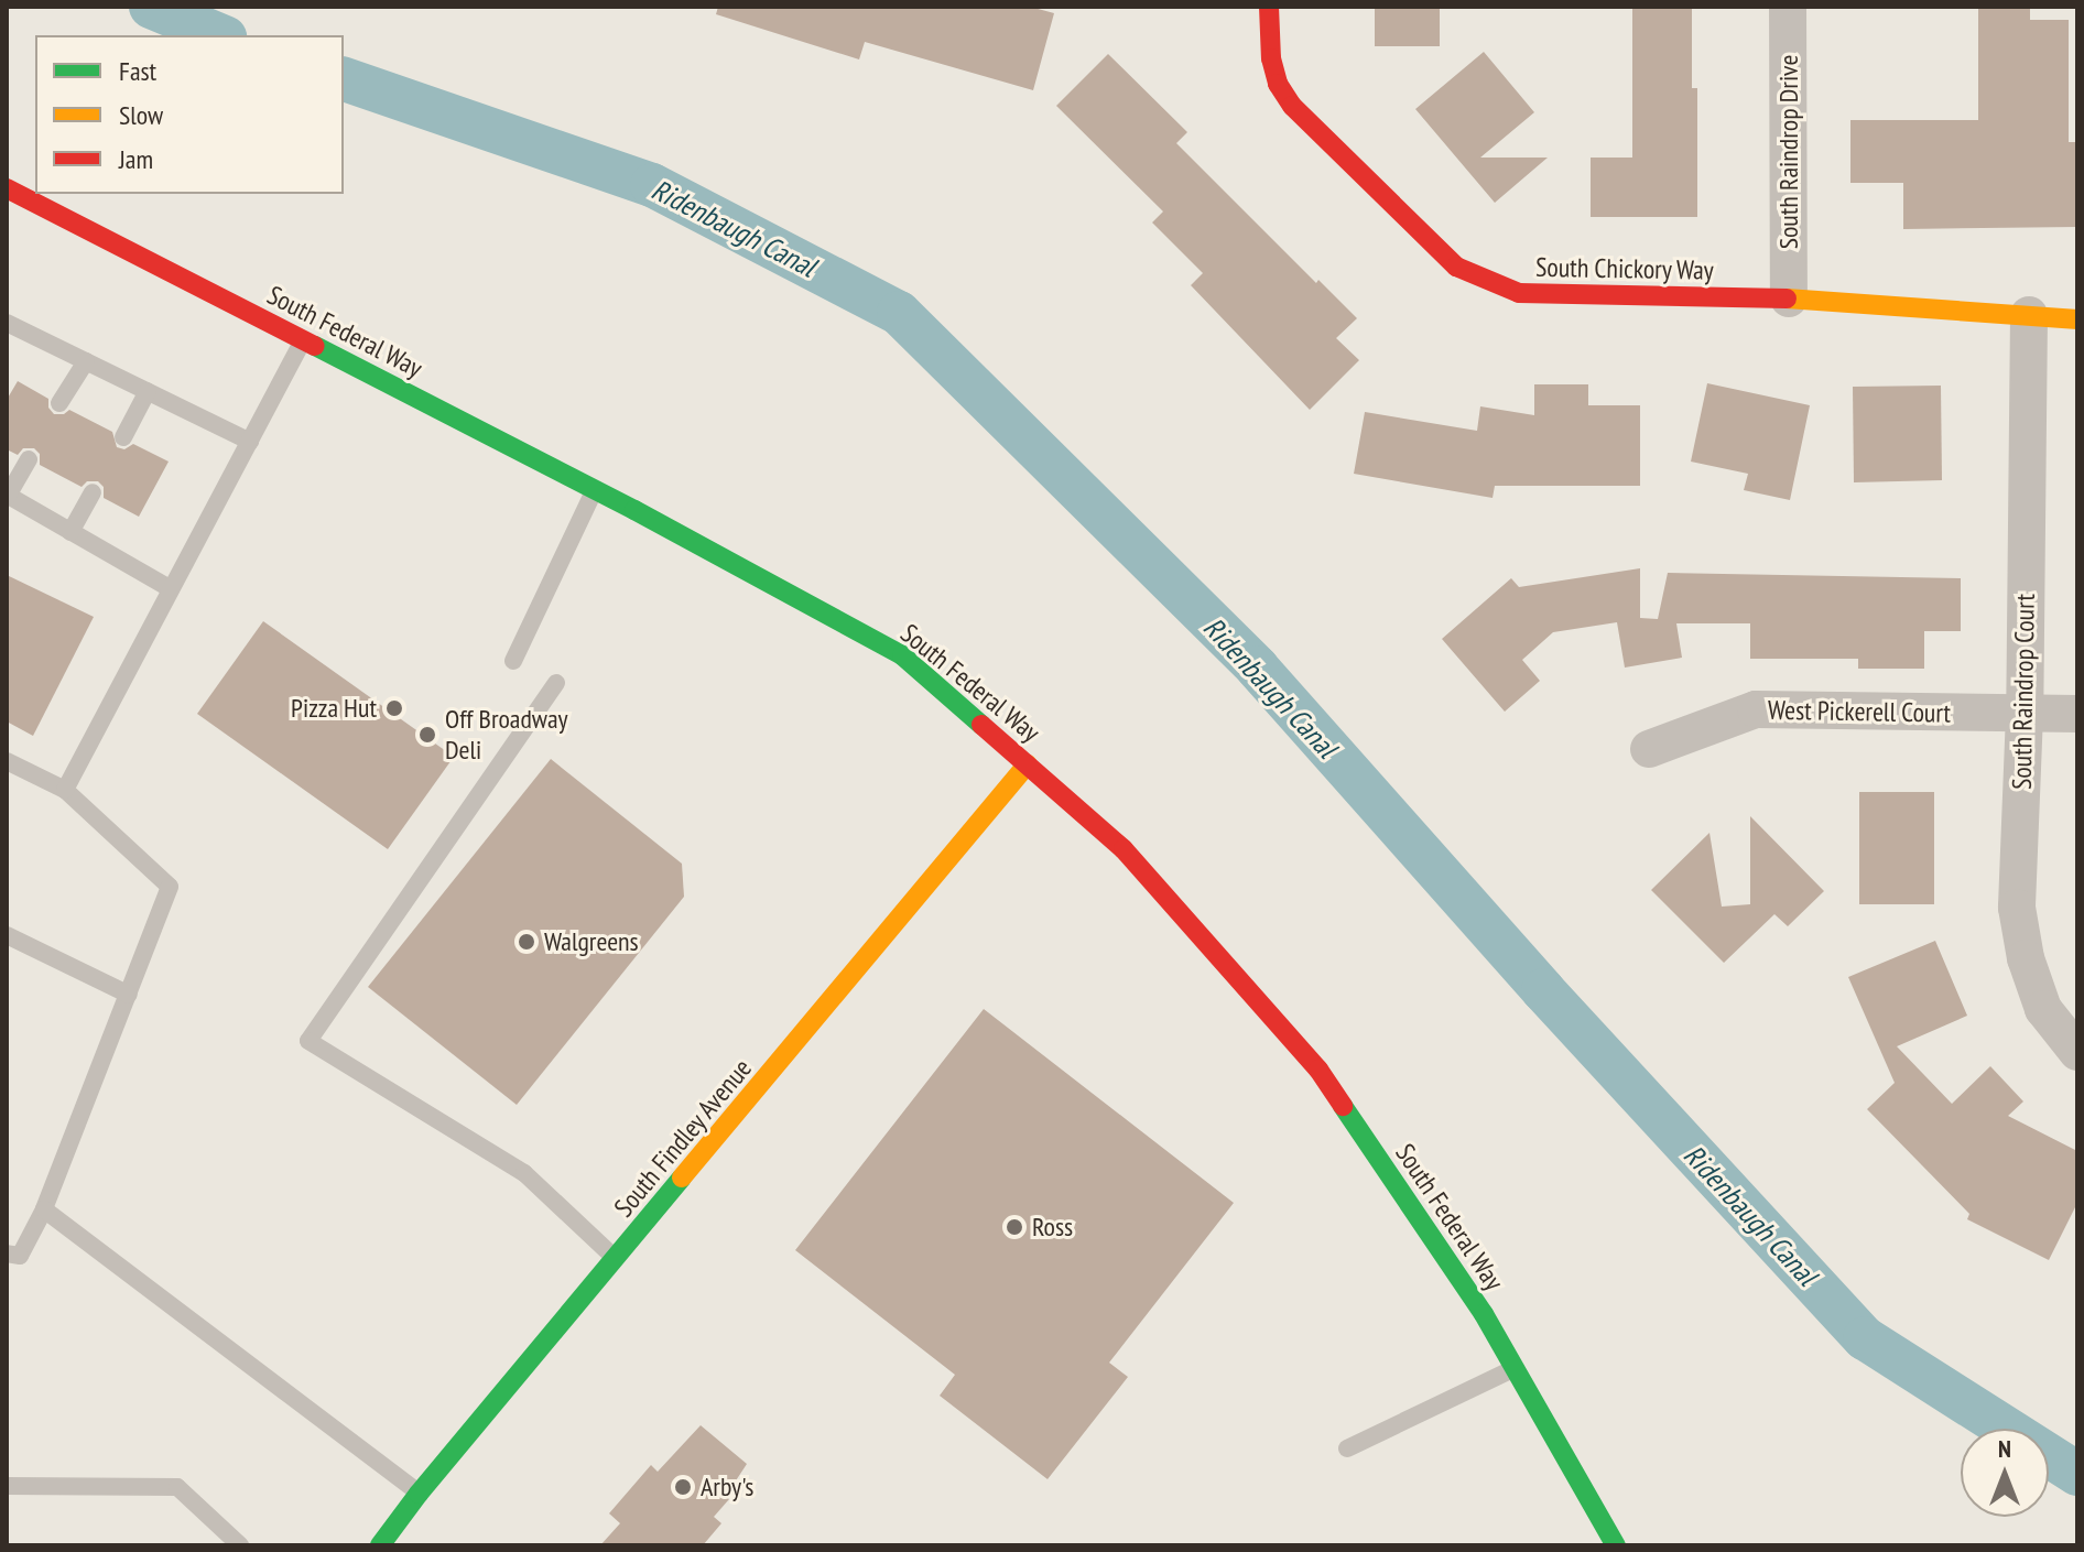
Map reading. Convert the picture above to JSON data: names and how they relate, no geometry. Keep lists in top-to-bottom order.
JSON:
{
  "streets": {
    "main road": ["South Chickory Way", "South Federal Way", "South Findley Avenue"],
    "street": ["South Raindrop Drive", "South Raindrop Court", "West Pickerell Court"]
  },
  "crossings": [
    ["South Raindrop Drive", "South Chickory Way"],
    ["South Chickory Way", "South Raindrop Court"],
    ["South Federal Way", "South Findley Avenue"],
    ["South Raindrop Court", "West Pickerell Court"]
  ],
  "water": ["Ridenbaugh Canal"],
  "places": [
    "Pizza Hut",
    "Off Broadway Deli",
    "Walgreens",
    "Ross",
    "Arby's"
  ],
  "legend": ["Fast", "Slow", "Jam"],
  "north": "top"
}
